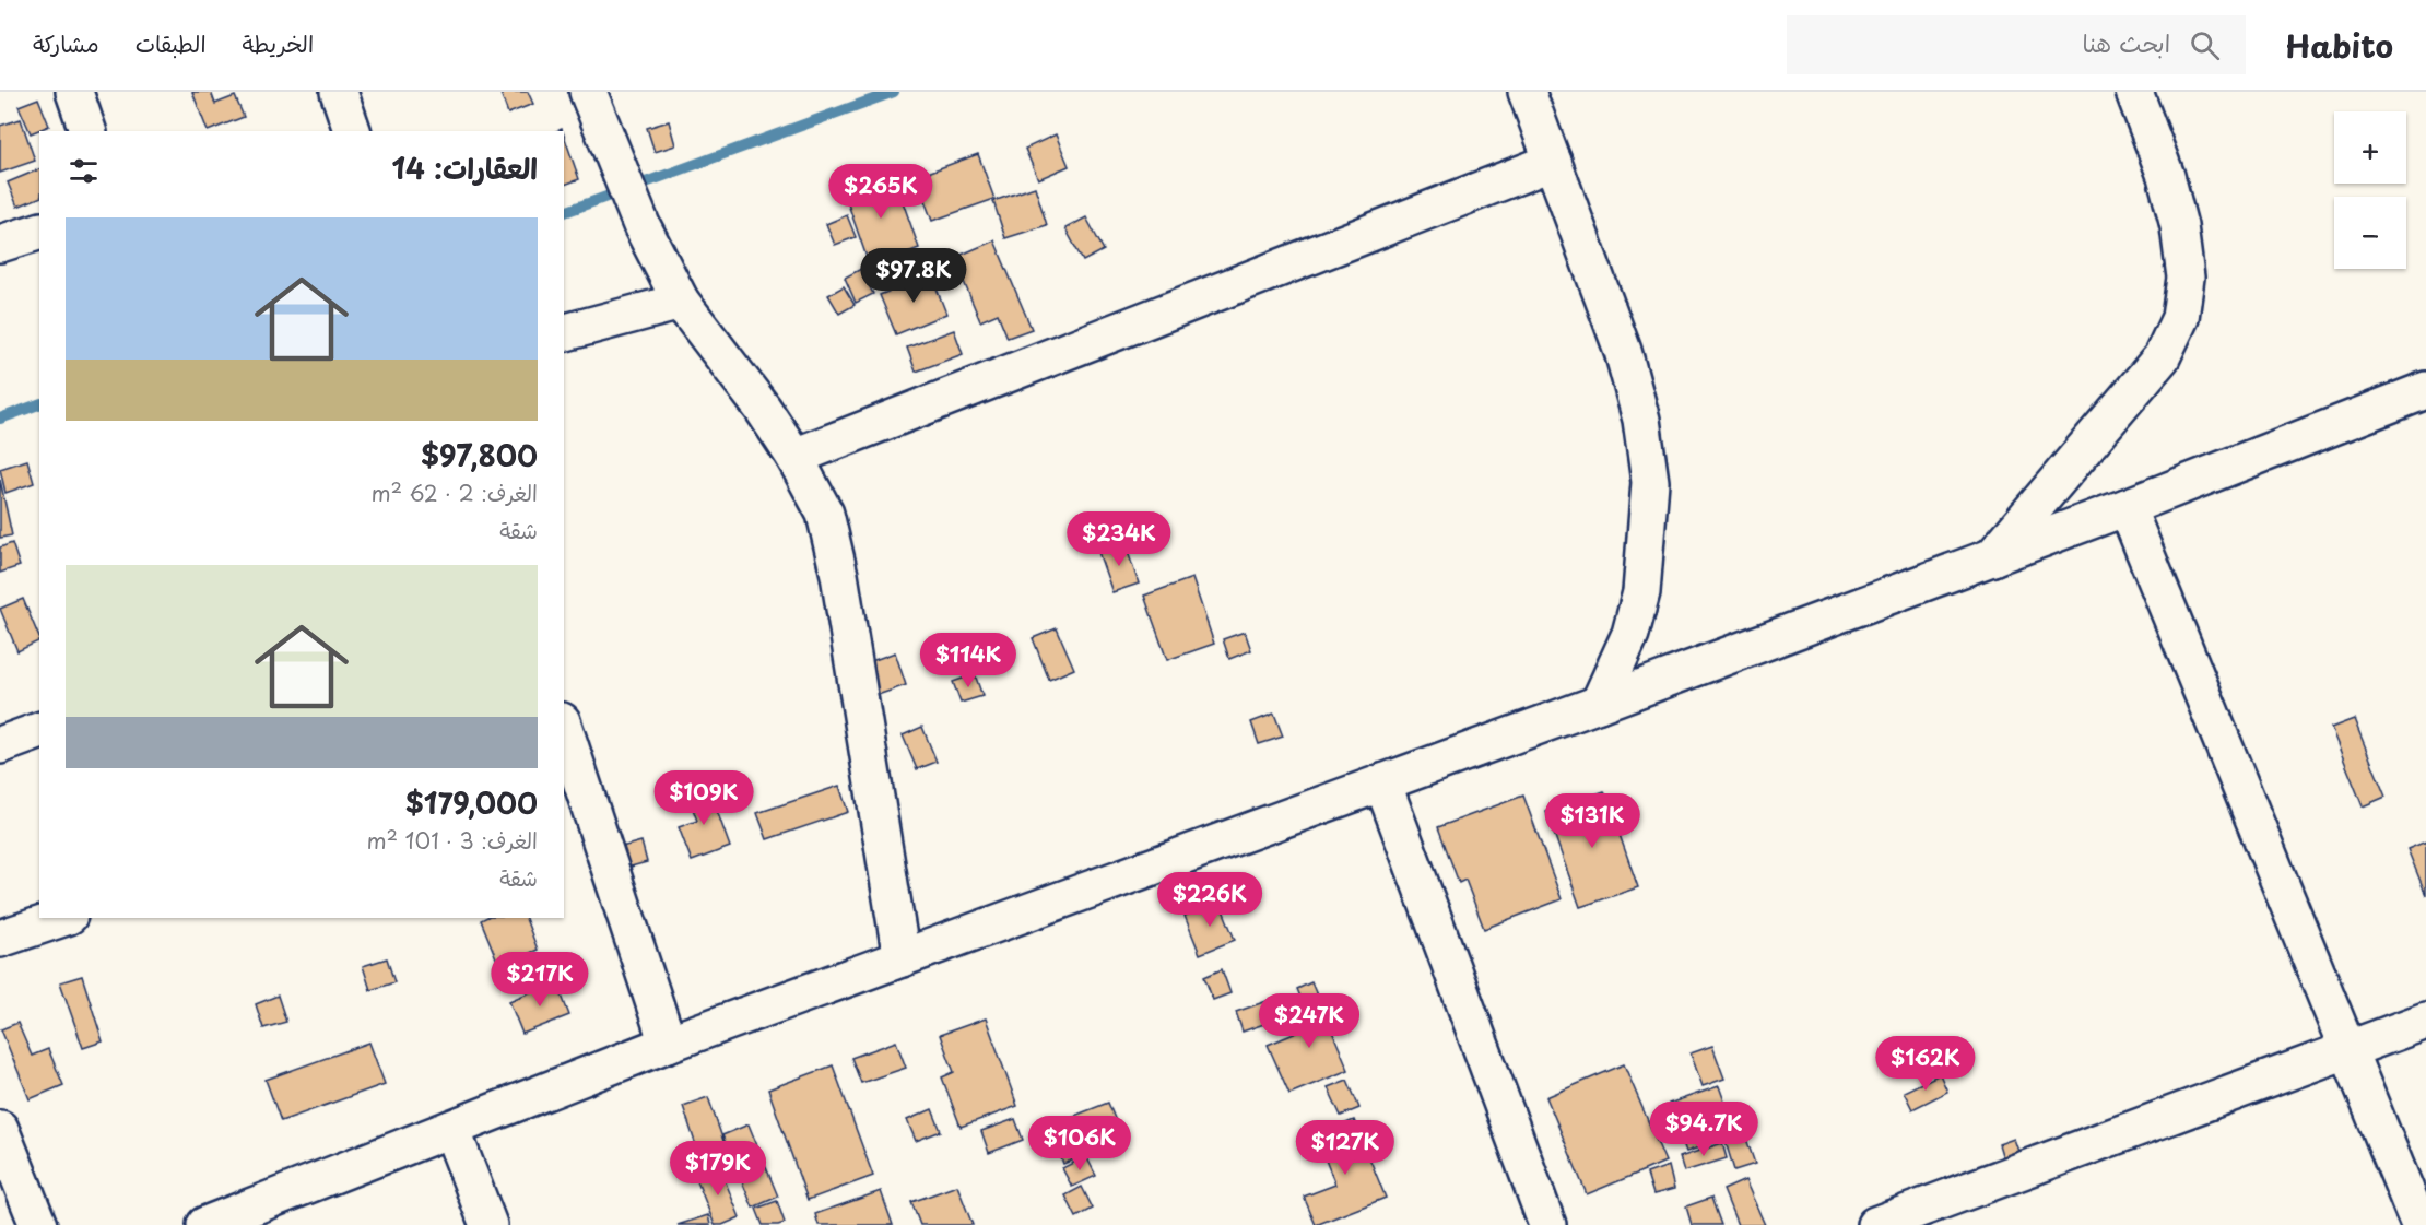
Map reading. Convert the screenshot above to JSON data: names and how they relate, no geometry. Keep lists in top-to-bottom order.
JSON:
{
  "page": {
    "header": "Habito",
    "search": "ابحث هنا",
    "nav": ["الخريطة", "الطبقات", "مشاركة"],
    "map_buttons": ["+", "−"],
    "heading": "العقارات: 14",
    "price": [
      "$265K",
      "$97.8K",
      "$234K",
      "$114K",
      "$109K",
      "$131K",
      "$226K",
      "$217K",
      "$247K",
      "$162K",
      "$94.7K",
      "$106K",
      "$127K",
      "$179K"
    ],
    "list": [
      {
        "name": "$97,800",
        "note": "الغرف: 2 · 62 m² · شقة"
      },
      {
        "name": "$179,000",
        "note": "الغرف: 3 · 101 m² · شقة"
      }
    ]
  }
}
